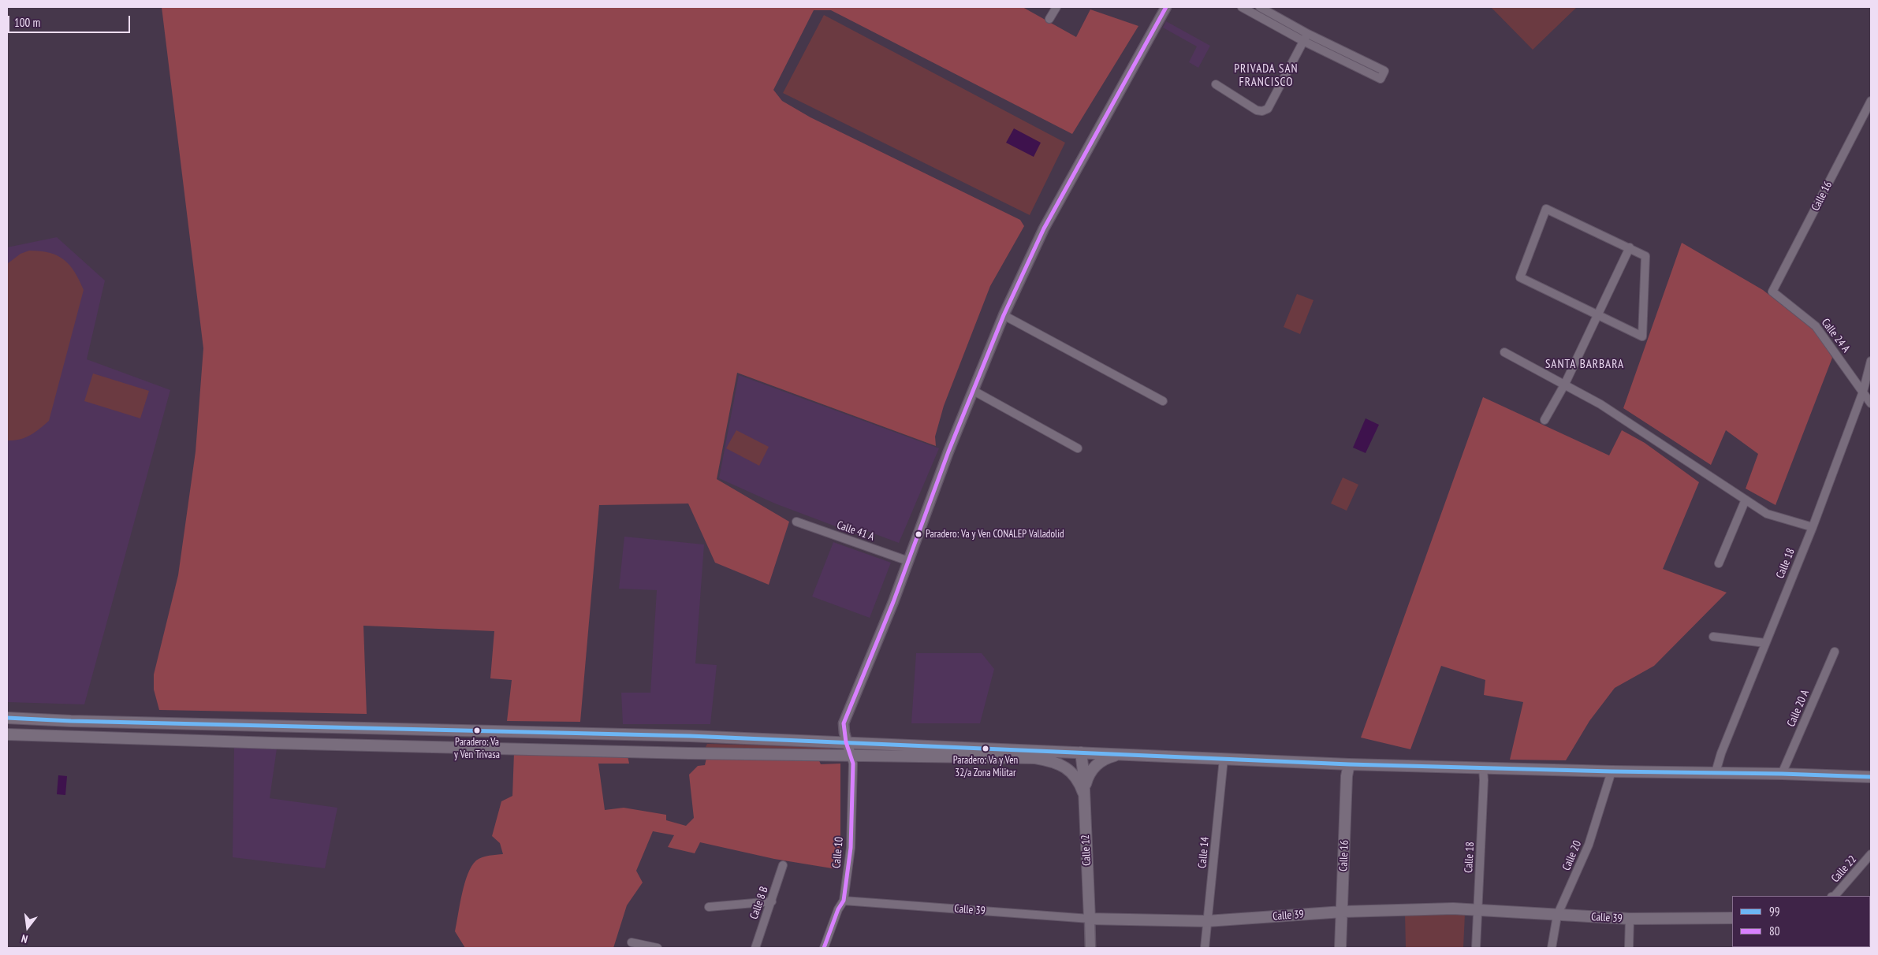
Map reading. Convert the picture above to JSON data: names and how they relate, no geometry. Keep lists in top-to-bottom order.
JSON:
{
  "streets": {
    "main road": ["Calle 16", "Calle 12", "Calle 39"],
    "street": [
      "Calle 24 A",
      "Calle 41 A",
      "Calle 18",
      "Calle 20 A",
      "Calle 10",
      "Calle 14",
      "Calle 20",
      "Calle 22",
      "Calle 8 B"
    ]
  },
  "crossings": [
    ["Calle 16", "Calle 24 A"],
    ["Calle 16", "Calle 39"],
    ["Calle 24 A", "Calle 18"],
    ["Calle 18", "Calle 39"],
    ["Calle 12", "Calle 39"],
    ["Calle 10", "Calle 39"],
    ["Calle 14", "Calle 39"],
    ["Calle 20", "Calle 39"]
  ],
  "districts": ["PRIVADA SAN FRANCISCO", "SANTA BARBARA"],
  "places": ["Paradero: Va y Ven CONALEP Valladolid", "Paradero: Va y Ven Trivasa", "Paradero: Va y Ven 32/a Zona Militar"],
  "lines": ["transit line 80", "transit line 99"],
  "legend": ["99", "80"],
  "scale_bar": "100 m",
  "north": "bottom"
}
